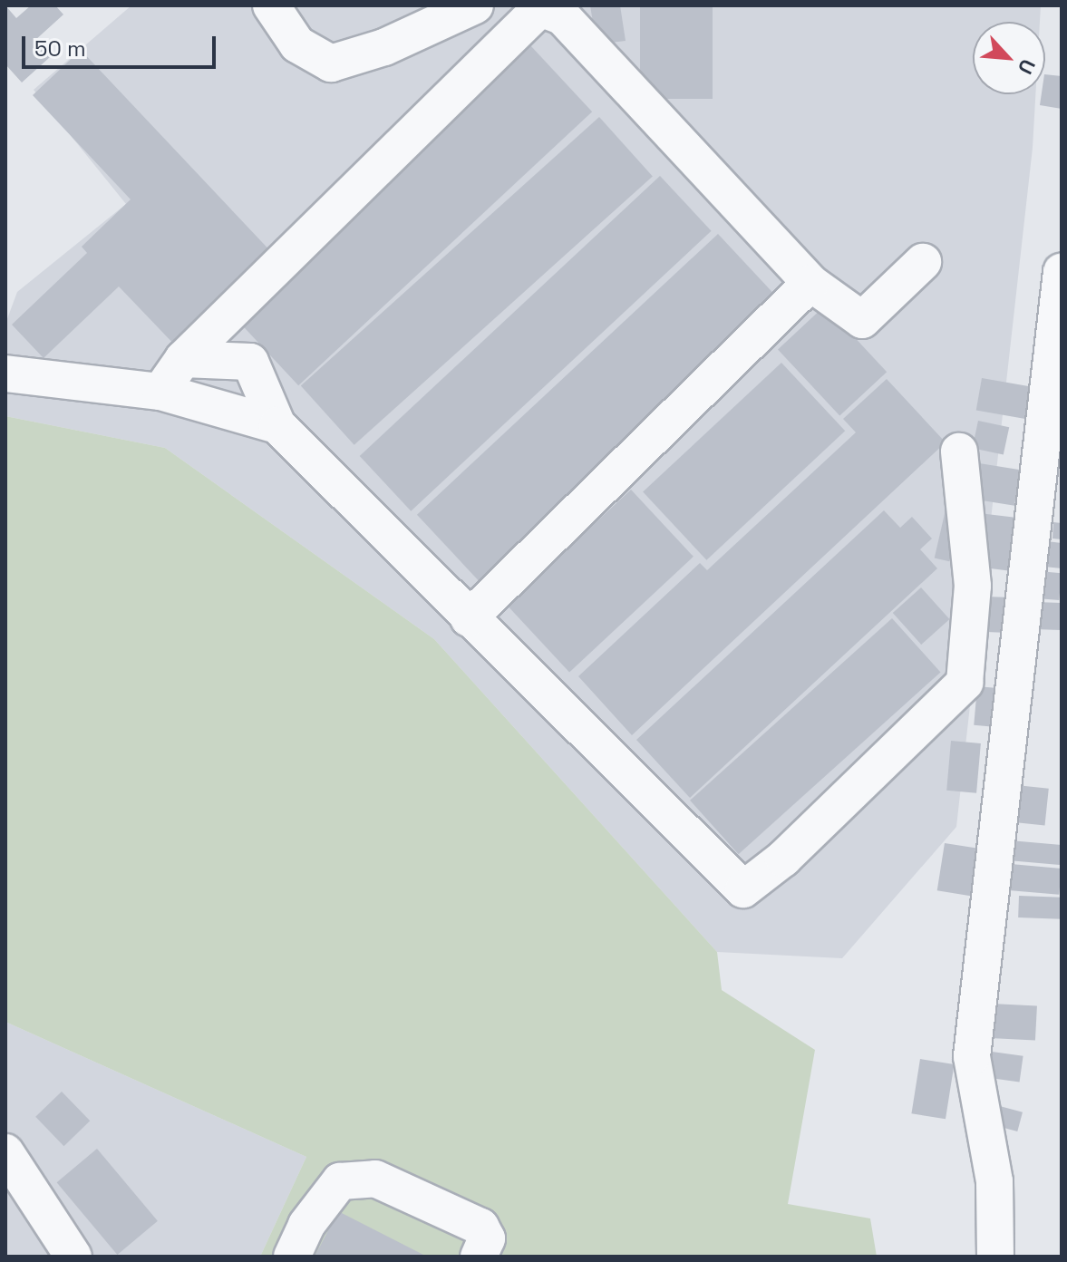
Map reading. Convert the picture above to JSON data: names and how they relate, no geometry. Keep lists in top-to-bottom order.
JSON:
{
  "scale_bar": "50 m",
  "north": "bottom right"
}
